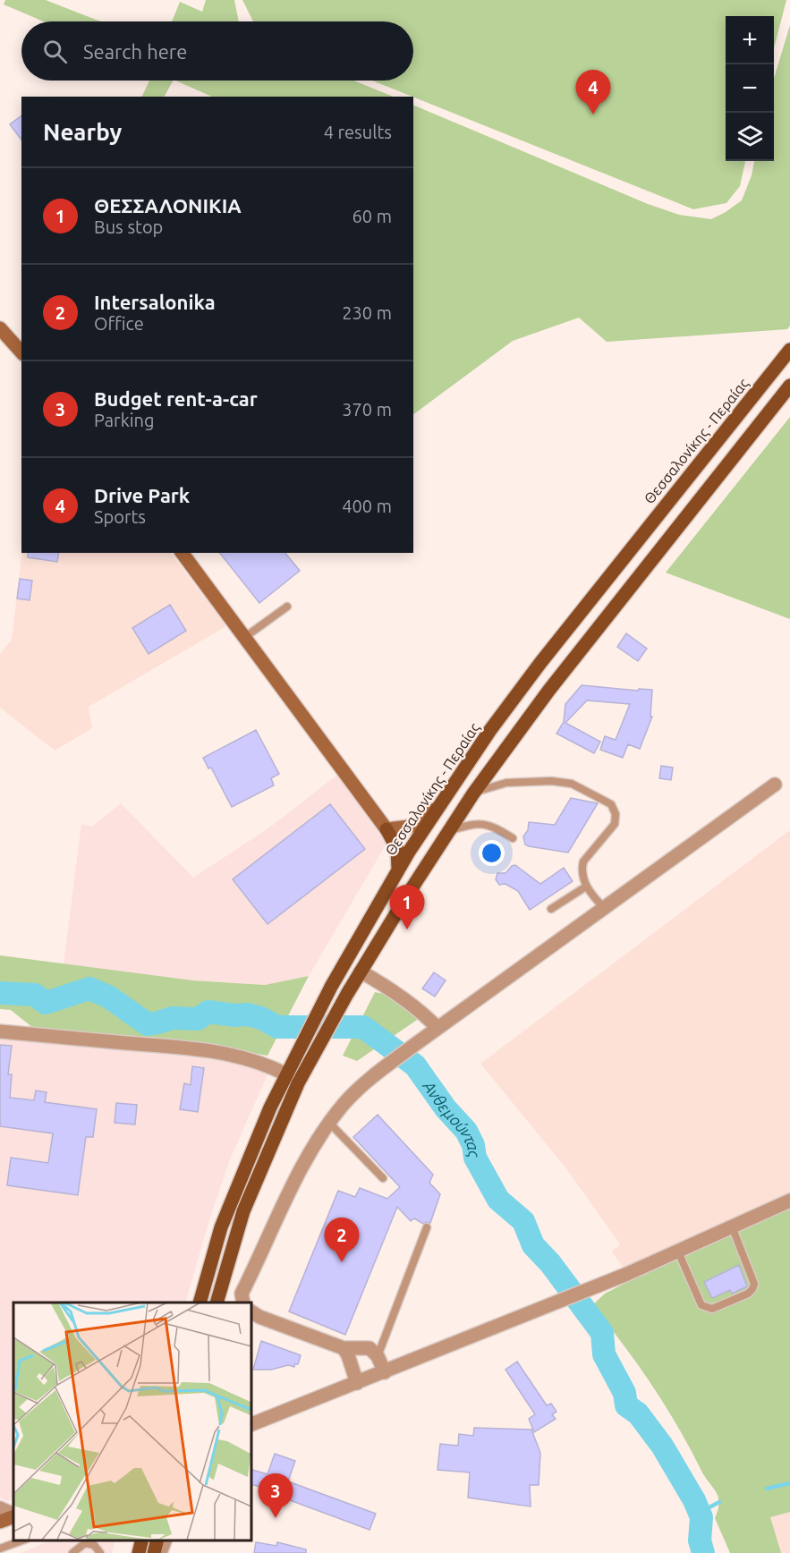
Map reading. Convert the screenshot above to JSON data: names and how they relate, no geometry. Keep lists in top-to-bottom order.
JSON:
{
  "streets": {
    "main road": ["Θεσσαλονίκης - Περαίας"]
  },
  "water": ["Ανθεμούντας"],
  "page": {
    "map_buttons": ["+", "−"],
    "search": "Search here",
    "pins": [
      "4",
      "1",
      "2",
      "3"
    ],
    "heading": ["Nearby", "4 results"],
    "list": [
      {
        "mark": "1",
        "name": "ΘΕΣΣΑΛΟΝΙΚΙΑ",
        "note": "Bus stop",
        "value": "60 m"
      },
      {
        "mark": "2",
        "name": "Intersalonika",
        "note": "Office",
        "value": "230 m"
      },
      {
        "mark": "3",
        "name": "Budget rent-a-car",
        "note": "Parking",
        "value": "370 m"
      },
      {
        "mark": "4",
        "name": "Drive Park",
        "note": "Sports",
        "value": "400 m"
      }
    ]
  }
}
